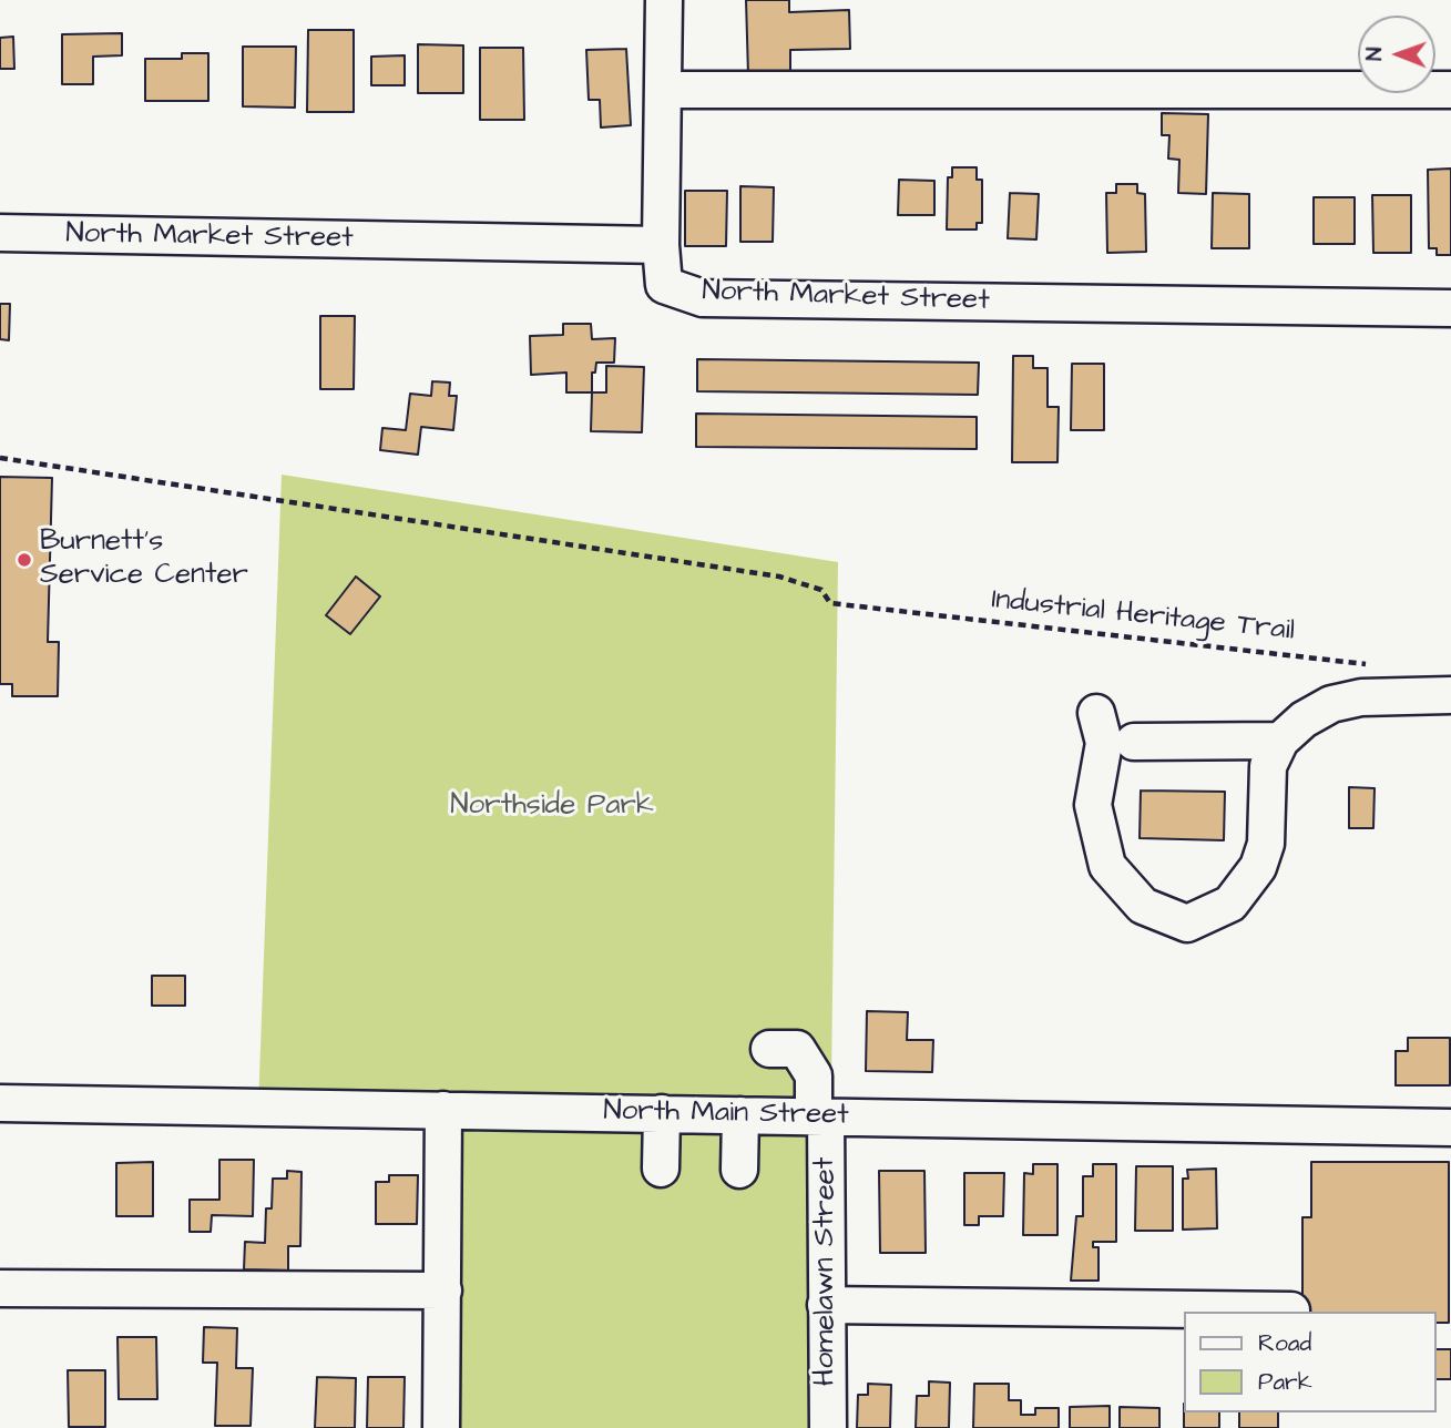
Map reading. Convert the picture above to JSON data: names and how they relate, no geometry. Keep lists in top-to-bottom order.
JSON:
{
  "streets": {
    "street": ["North Market Street", "North Main Street", "Homelawn Street"],
    "path": ["Industrial Heritage Trail"]
  },
  "crossings": [
    ["North Main Street", "Homelawn Street"]
  ],
  "parks": ["Northside Park"],
  "places": ["Burnett's Service Center"],
  "legend": ["Road", "Park"],
  "north": "left"
}
